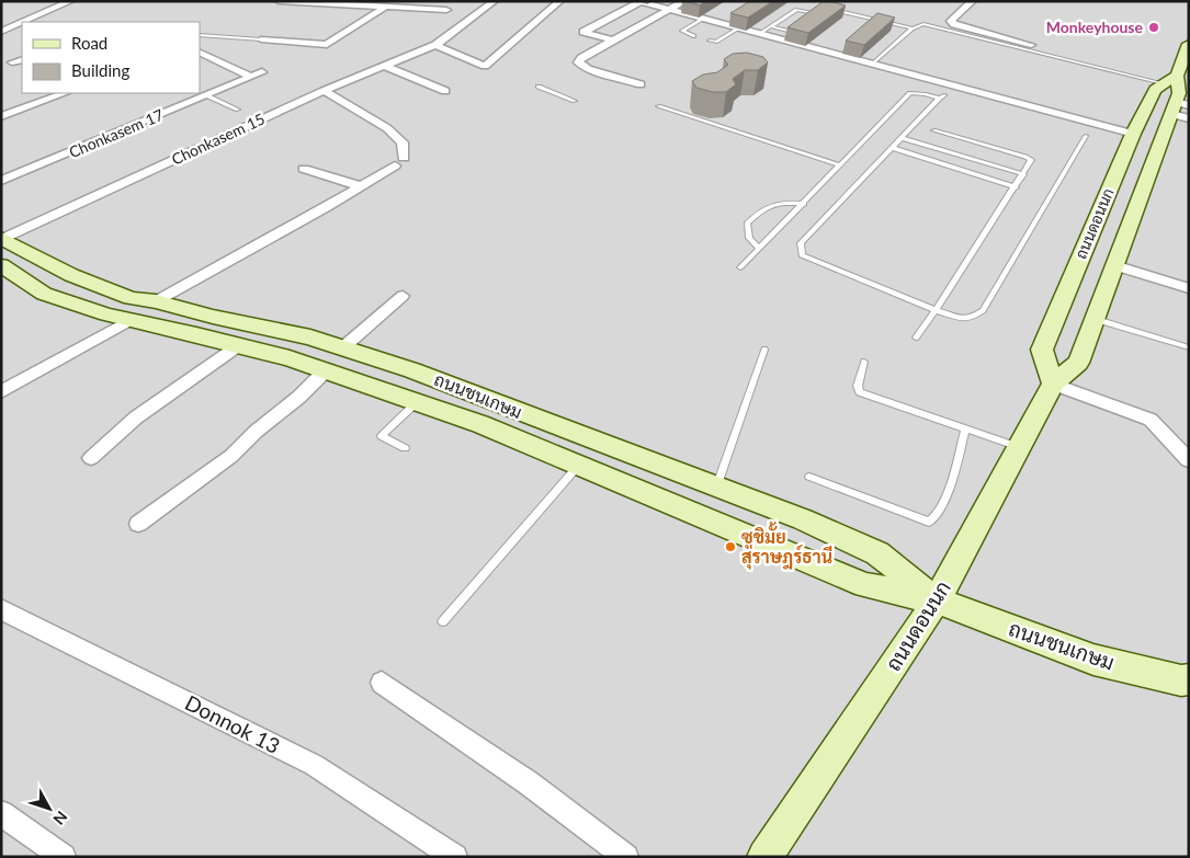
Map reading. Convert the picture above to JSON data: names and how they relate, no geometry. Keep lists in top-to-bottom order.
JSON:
{
  "streets": {
    "main road": ["ถนนดอนนก", "ถนนชนเกษม"],
    "street": ["Chonkasem 17", "Chonkasem 15", "Donnok 13"]
  },
  "crossings": [
    ["Chonkasem 15", "ถนนชนเกษม"],
    ["ถนนดอนนก", "ถนนชนเกษม"]
  ],
  "places": ["Monkeyhouse", "ซูชิมั้ย สุราษฎร์ธานี"],
  "legend": ["Road", "Building"],
  "north": "bottom right"
}
